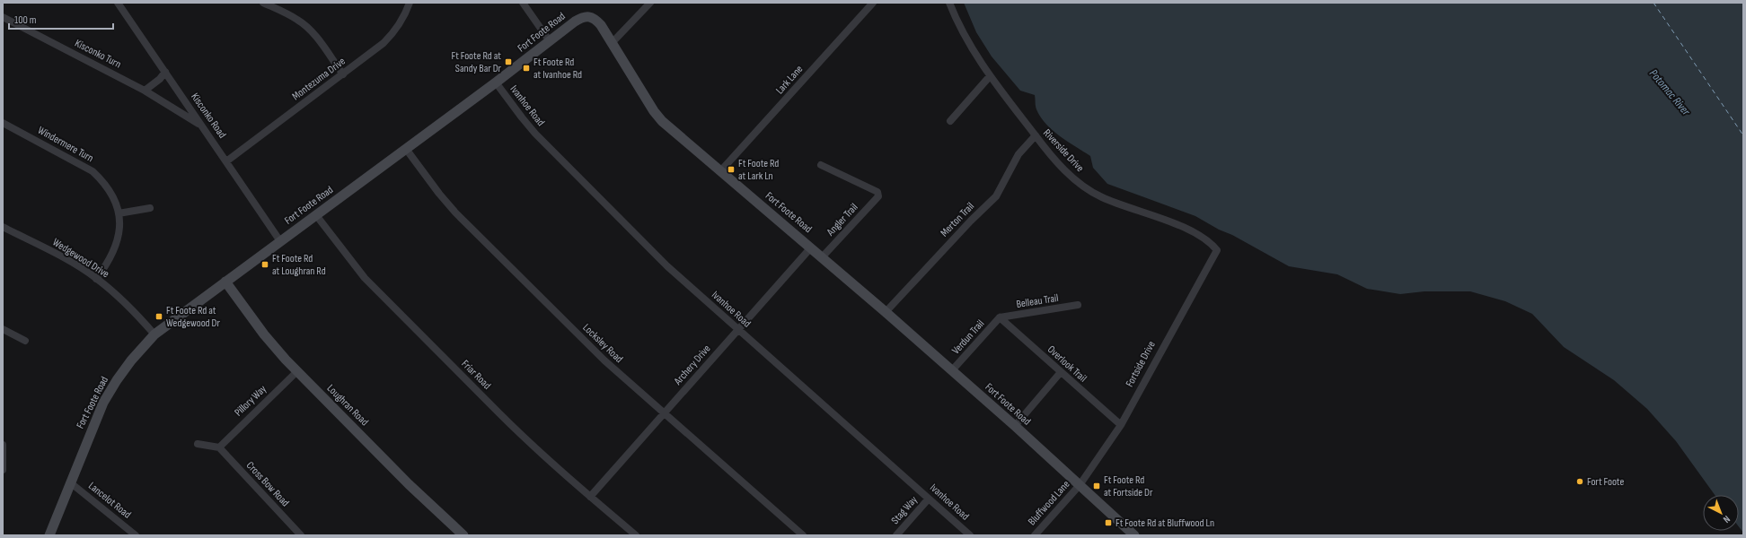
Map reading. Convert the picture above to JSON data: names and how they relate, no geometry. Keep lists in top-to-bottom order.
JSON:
{
  "streets": {
    "street": [
      "Fort Foote Road",
      "Kisconko Turn",
      "Montezuma Drive",
      "Lark Lane",
      "Ivanhoe Road",
      "Kisconko Road",
      "Windermere Turn",
      "Riverside Drive",
      "Angler Trail",
      "Merton Trail",
      "Wedgewood Drive",
      "Belleau Trail",
      "Verdun Trail",
      "Locksley Road",
      "Overlook Trail",
      "Fortside Drive",
      "Archery Drive",
      "Friar Road",
      "Pillory Way",
      "Loughran Road",
      "Cross Bow Road",
      "Lancelot Road",
      "Bluffwood Lane",
      "Stag Way"
    ]
  },
  "crossings": [
    ["Fort Foote Road", "Lark Lane"],
    ["Fort Foote Road", "Ivanhoe Road"],
    ["Fort Foote Road", "Kisconko Road"],
    ["Fort Foote Road", "Angler Trail"],
    ["Fort Foote Road", "Merton Trail"],
    ["Fort Foote Road", "Wedgewood Drive"],
    ["Fort Foote Road", "Verdun Trail"],
    ["Fort Foote Road", "Locksley Road"],
    ["Fort Foote Road", "Fortside Drive"],
    ["Fort Foote Road", "Archery Drive"],
    ["Fort Foote Road", "Friar Road"],
    ["Fort Foote Road", "Loughran Road"],
    ["Fort Foote Road", "Lancelot Road"],
    ["Fort Foote Road", "Bluffwood Lane"],
    ["Kisconko Turn", "Kisconko Road"],
    ["Montezuma Drive", "Kisconko Road"],
    ["Ivanhoe Road", "Archery Drive"],
    ["Ivanhoe Road", "Stag Way"],
    ["Windermere Turn", "Wedgewood Drive"],
    ["Riverside Drive", "Merton Trail"],
    ["Riverside Drive", "Fortside Drive"],
    ["Belleau Trail", "Verdun Trail"],
    ["Belleau Trail", "Overlook Trail"],
    ["Verdun Trail", "Overlook Trail"],
    ["Locksley Road", "Archery Drive"],
    ["Overlook Trail", "Fortside Drive"],
    ["Fortside Drive", "Bluffwood Lane"],
    ["Archery Drive", "Friar Road"],
    ["Pillory Way", "Loughran Road"],
    ["Pillory Way", "Cross Bow Road"]
  ],
  "water": ["Potomac River"],
  "places": {
    "transit": [
      "Ft Foote Rd at Sandy Bar Dr",
      "Ft Foote Rd at Ivanhoe Rd",
      "Ft Foote Rd at Lark Ln",
      "Ft Foote Rd at Loughran Rd",
      "Ft Foote Rd at Wedgewood Dr",
      "Ft Foote Rd at Fortside Dr",
      "Ft Foote Rd at Bluffwood Ln"
    ],
    "other": ["Fort Foote"]
  },
  "scale_bar": "100 m",
  "north": "bottom right"
}
